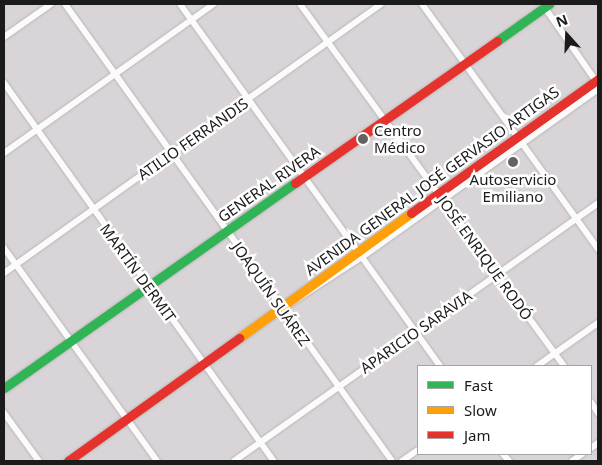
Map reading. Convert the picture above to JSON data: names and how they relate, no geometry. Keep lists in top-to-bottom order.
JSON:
{
  "streets": {
    "street": [
      "ATILIO FERRANDIS",
      "AVENIDA GENERAL JOSÉ GERVASIO ARTIGAS",
      "GENERAL RIVERA",
      "JOSÉ ENRIQUE RODÓ",
      "MARTÍN DERMIT",
      "JOAQUÍN SUÁREZ",
      "APARICIO SARAVIA"
    ]
  },
  "crossings": [
    ["ATILIO FERRANDIS", "JOSÉ ENRIQUE RODÓ"],
    ["ATILIO FERRANDIS", "MARTÍN DERMIT"],
    ["ATILIO FERRANDIS", "JOAQUÍN SUÁREZ"],
    ["AVENIDA GENERAL JOSÉ GERVASIO ARTIGAS", "JOSÉ ENRIQUE RODÓ"],
    ["AVENIDA GENERAL JOSÉ GERVASIO ARTIGAS", "MARTÍN DERMIT"],
    ["AVENIDA GENERAL JOSÉ GERVASIO ARTIGAS", "JOAQUÍN SUÁREZ"],
    ["GENERAL RIVERA", "JOSÉ ENRIQUE RODÓ"],
    ["GENERAL RIVERA", "MARTÍN DERMIT"],
    ["GENERAL RIVERA", "JOAQUÍN SUÁREZ"],
    ["JOSÉ ENRIQUE RODÓ", "APARICIO SARAVIA"],
    ["MARTÍN DERMIT", "APARICIO SARAVIA"],
    ["JOAQUÍN SUÁREZ", "APARICIO SARAVIA"]
  ],
  "places": ["Centro Médico", "Autoservicio Emiliano"],
  "legend": ["Fast", "Slow", "Jam"],
  "north": "top"
}
